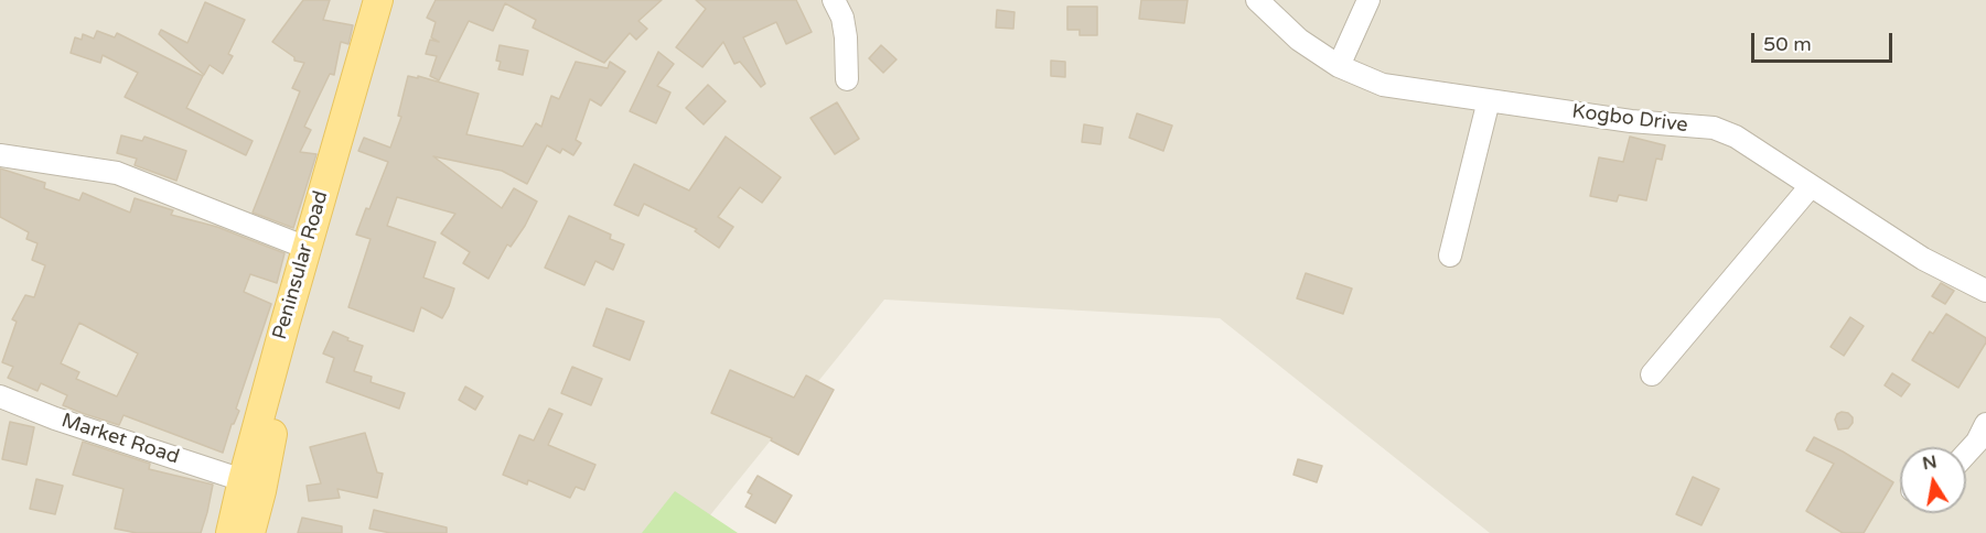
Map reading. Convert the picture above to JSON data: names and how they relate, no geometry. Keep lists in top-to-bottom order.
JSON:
{
  "streets": {
    "main road": ["Peninsular Road"],
    "street": ["Kogbo Drive", "Market Road"]
  },
  "crossings": [
    ["Peninsular Road", "Market Road"]
  ],
  "scale_bar": "50 m",
  "north": "top"
}
